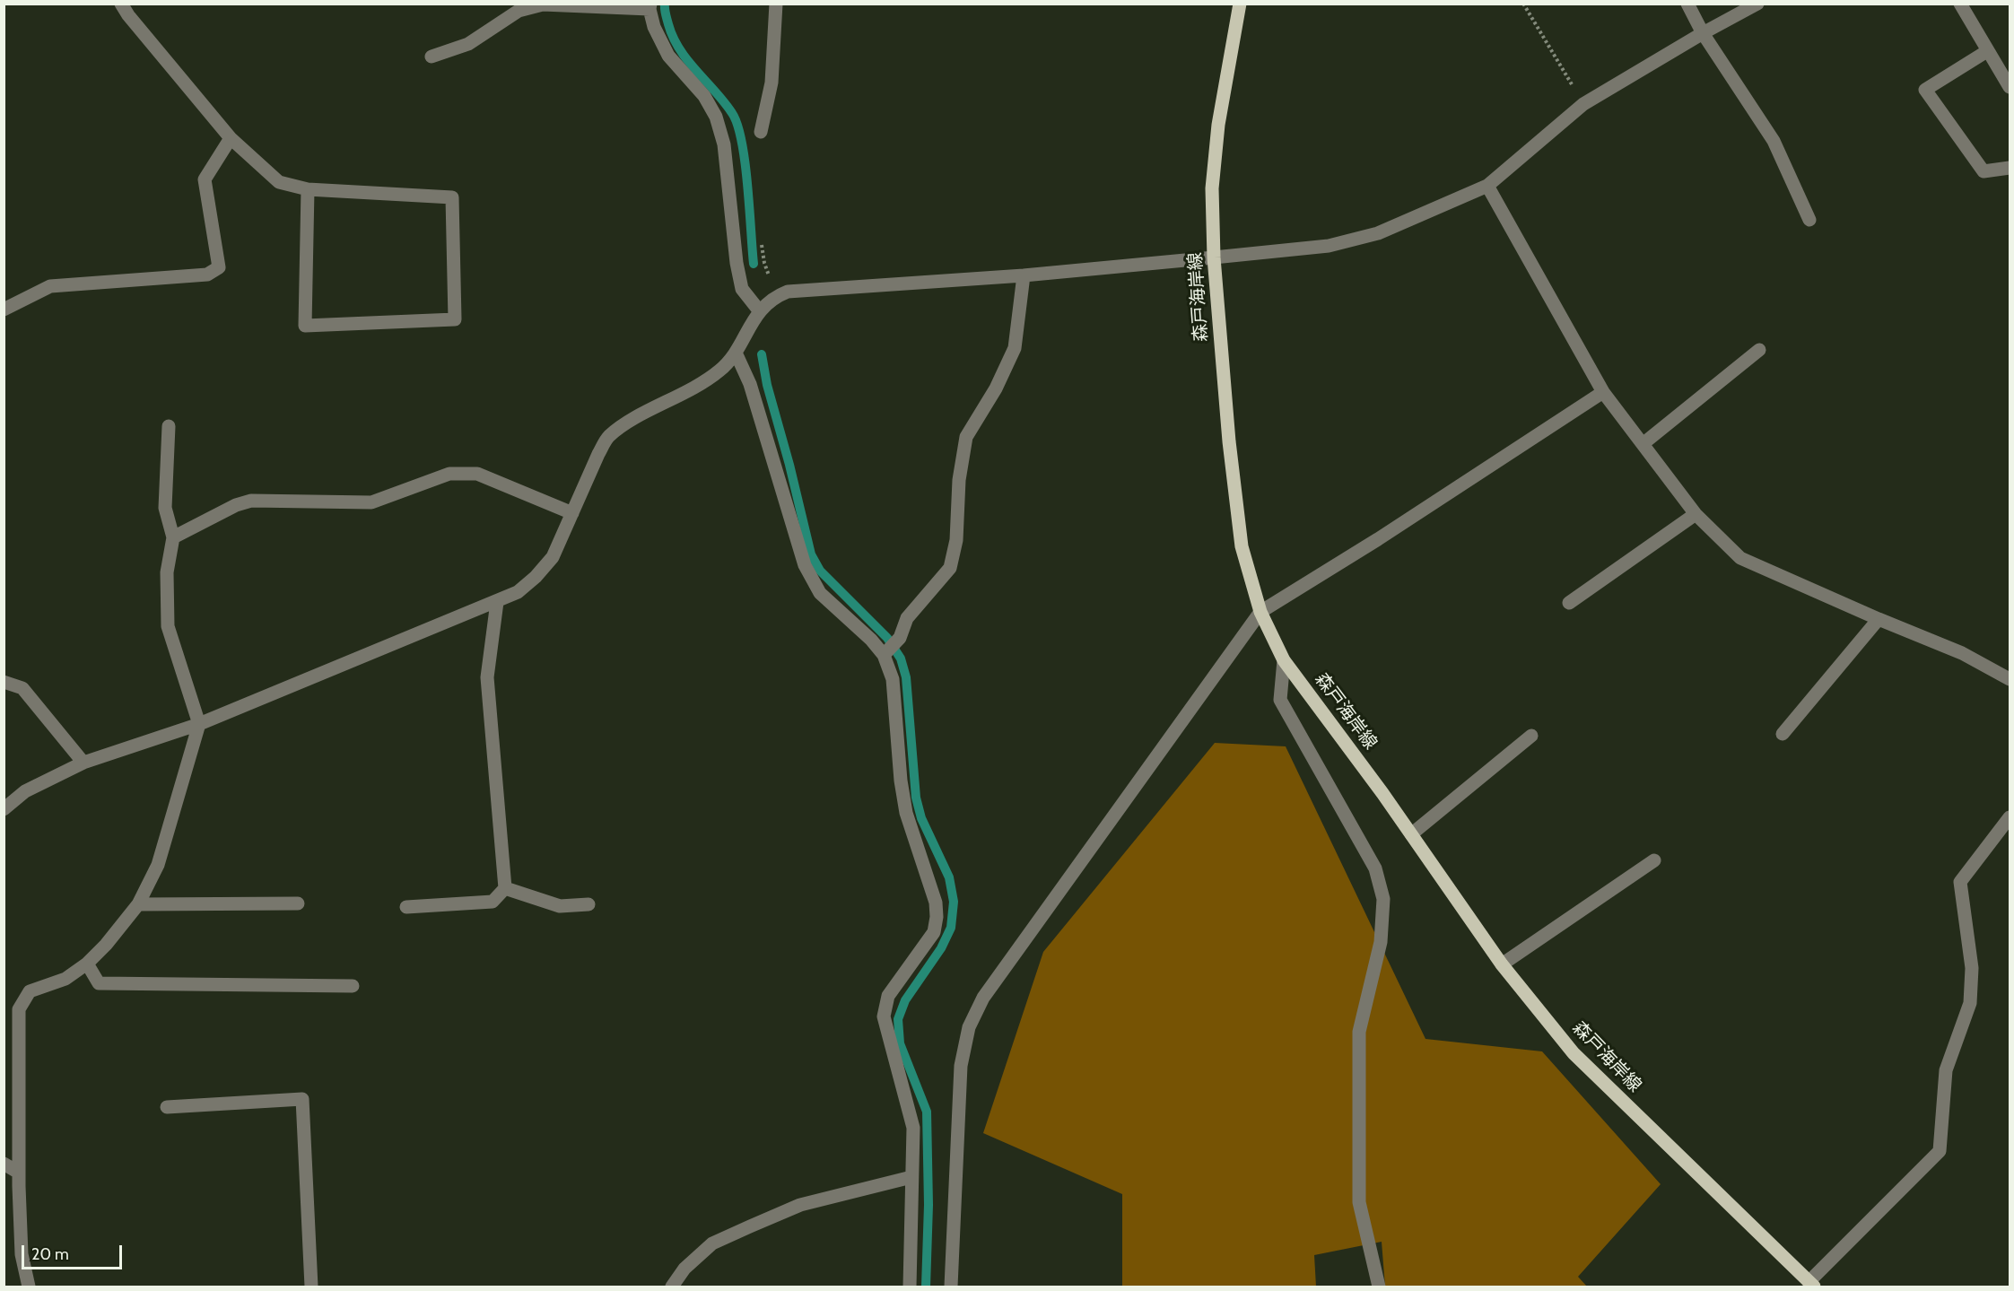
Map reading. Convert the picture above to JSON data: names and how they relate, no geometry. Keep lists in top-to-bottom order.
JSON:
{
  "streets": {
    "main road": ["森戸海岸線"]
  },
  "scale_bar": "20 m"
}
